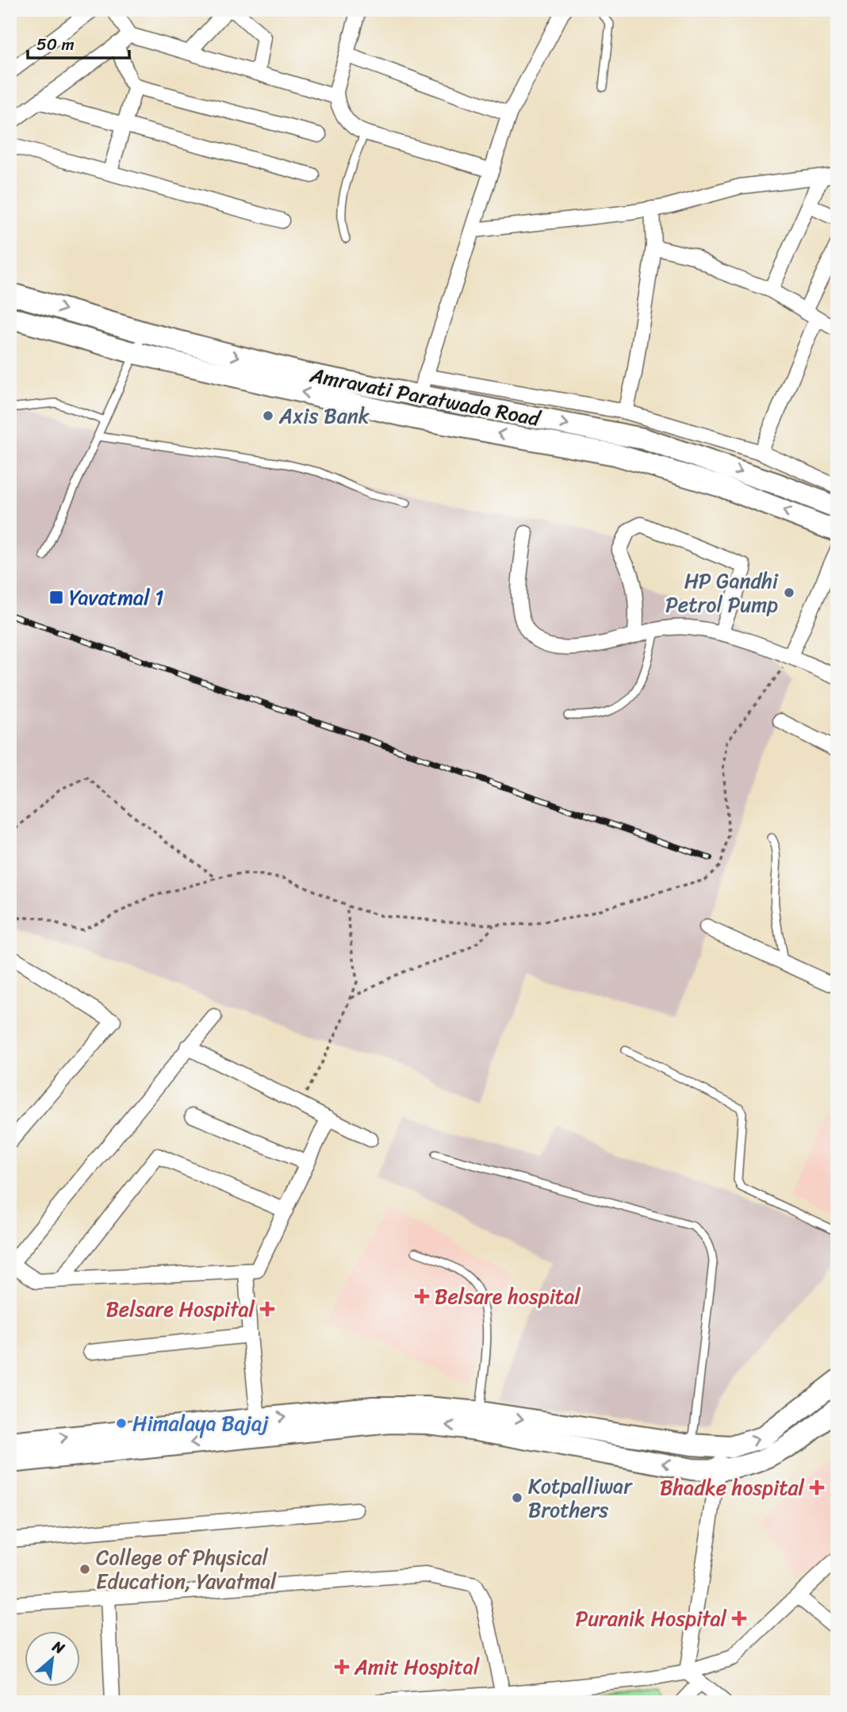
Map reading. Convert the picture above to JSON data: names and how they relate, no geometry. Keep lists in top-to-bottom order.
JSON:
{
  "streets": {
    "main road": ["Amravati Paratwada Road"]
  },
  "places": {
    "other": [
      "Axis Bank",
      "HP Gandhi Petrol Pump",
      "Himalaya Bajaj",
      "Kotpalliwar Brothers",
      "College of Physical Education, Yavatmal"
    ],
    "transit": ["Yavatmal 1"],
    "health": [
      "Belsare hospital",
      "Belsare Hospital",
      "Bhadke hospital",
      "Puranik Hospital",
      "Amit Hospital"
    ]
  },
  "scale_bar": "50 m",
  "north": "top right"
}
